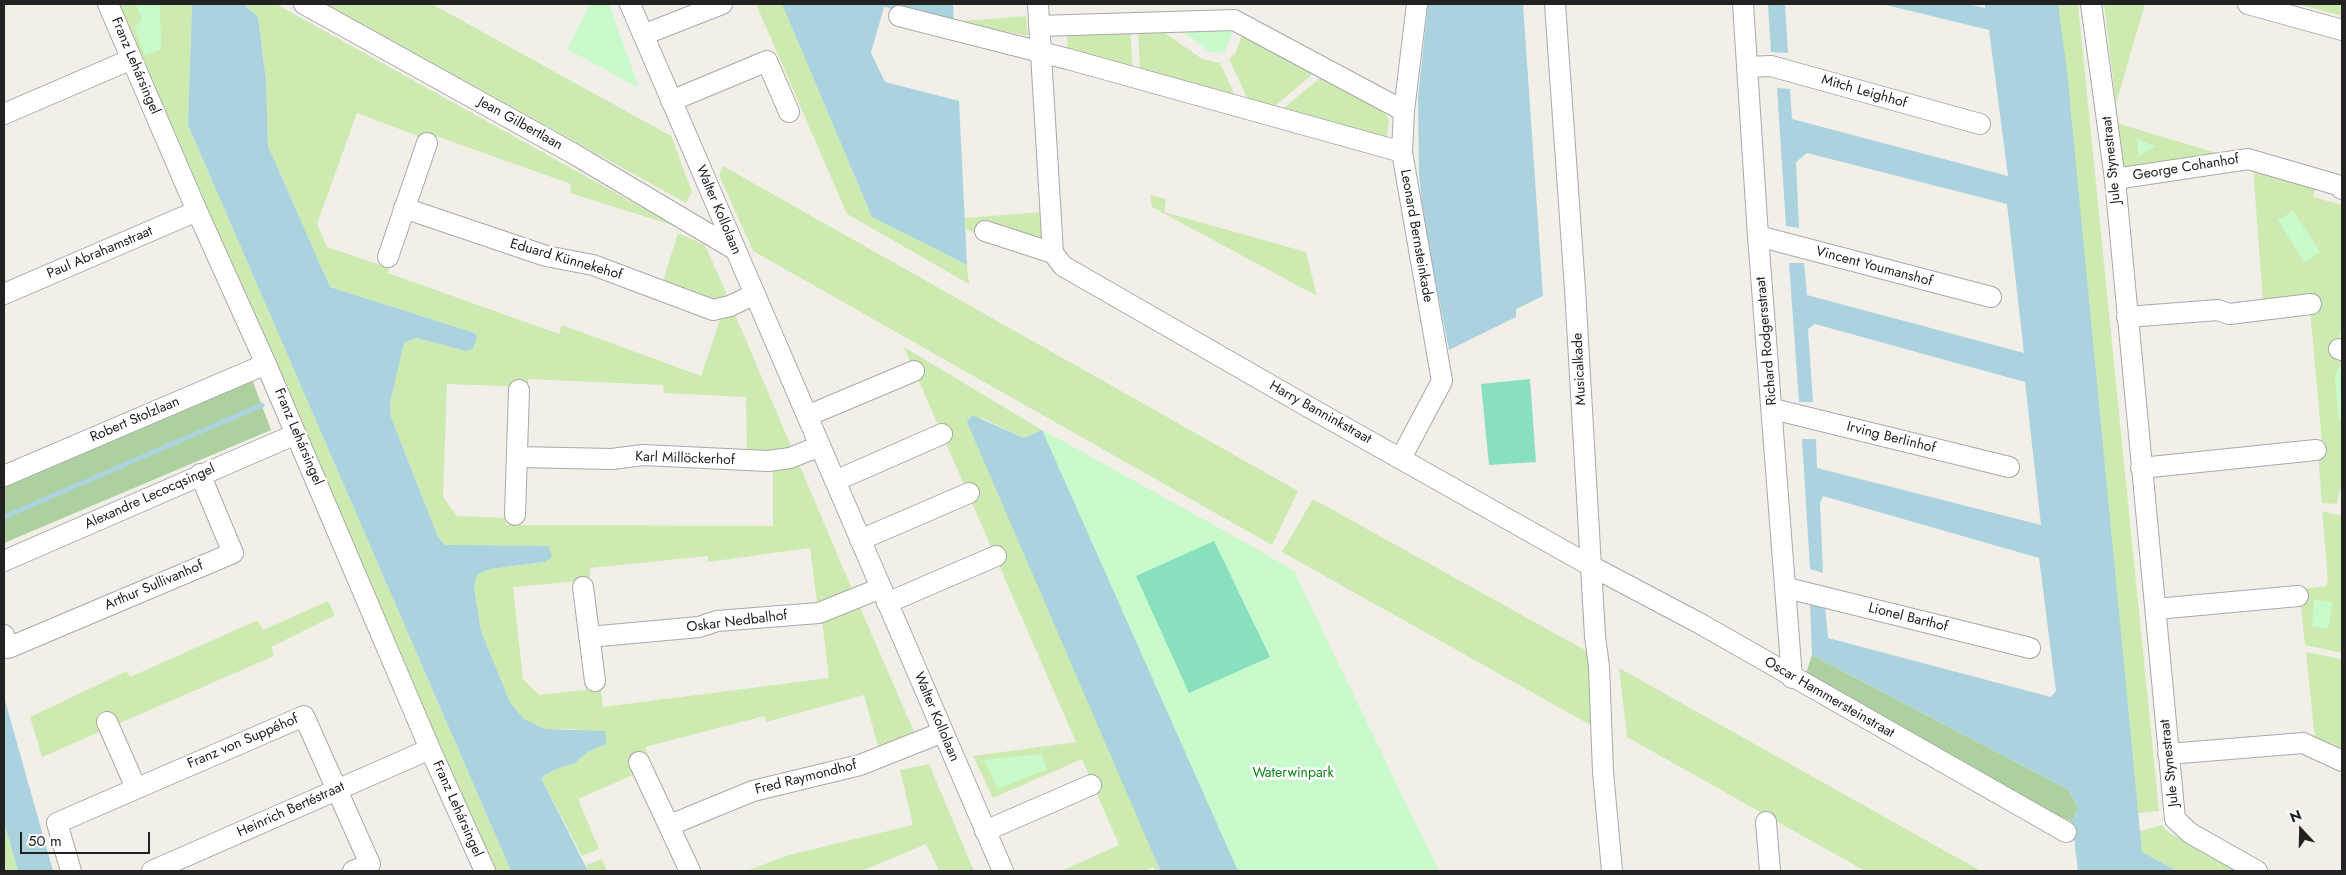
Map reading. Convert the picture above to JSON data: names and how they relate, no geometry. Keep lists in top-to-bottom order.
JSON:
{
  "streets": {
    "street": [
      "Franz Lehársingel",
      "Mitch Leighhof",
      "Jean Gilbertlaan",
      "Jule Stynestraat",
      "George Cohanhof",
      "Walter Kollolaan",
      "Leonard Bernsteinkade",
      "Paul Abrahamstraat",
      "Eduard Künnekehof",
      "Vincent Youmanshof",
      "Richard Rodgersstraat",
      "Musicalkade",
      "Harry Banninkstraat",
      "Robert Stolzlaan",
      "Irving Berlinhof",
      "Karl Millöckerhof",
      "Alexandre Lecocqsingel",
      "Arthur Sullivanhof",
      "Lionel Barthof",
      "Oskar Nedbalhof",
      "Oscar Hammersteinstraat",
      "Franz von Suppéhof",
      "Fred Raymondhof",
      "Heinrich Bertéstraat"
    ]
  },
  "crossings": [
    ["Franz Lehársingel", "Paul Abrahamstraat"],
    ["Franz Lehársingel", "Robert Stolzlaan"],
    ["Franz Lehársingel", "Alexandre Lecocqsingel"],
    ["Franz Lehársingel", "Heinrich Bertéstraat"],
    ["Mitch Leighhof", "Richard Rodgersstraat"],
    ["Jean Gilbertlaan", "Walter Kollolaan"],
    ["Jule Stynestraat", "George Cohanhof"],
    ["Walter Kollolaan", "Eduard Künnekehof"],
    ["Walter Kollolaan", "Karl Millöckerhof"],
    ["Walter Kollolaan", "Oskar Nedbalhof"],
    ["Walter Kollolaan", "Fred Raymondhof"],
    ["Leonard Bernsteinkade", "Harry Banninkstraat"],
    ["Vincent Youmanshof", "Richard Rodgersstraat"],
    ["Richard Rodgersstraat", "Irving Berlinhof"],
    ["Richard Rodgersstraat", "Lionel Barthof"],
    ["Richard Rodgersstraat", "Oscar Hammersteinstraat"],
    ["Musicalkade", "Harry Banninkstraat"],
    ["Musicalkade", "Oscar Hammersteinstraat"],
    ["Harry Banninkstraat", "Oscar Hammersteinstraat"],
    ["Alexandre Lecocqsingel", "Arthur Sullivanhof"],
    ["Franz von Suppéhof", "Heinrich Bertéstraat"]
  ],
  "parks": ["Waterwinpark"],
  "scale_bar": "50 m",
  "north": "top"
}
